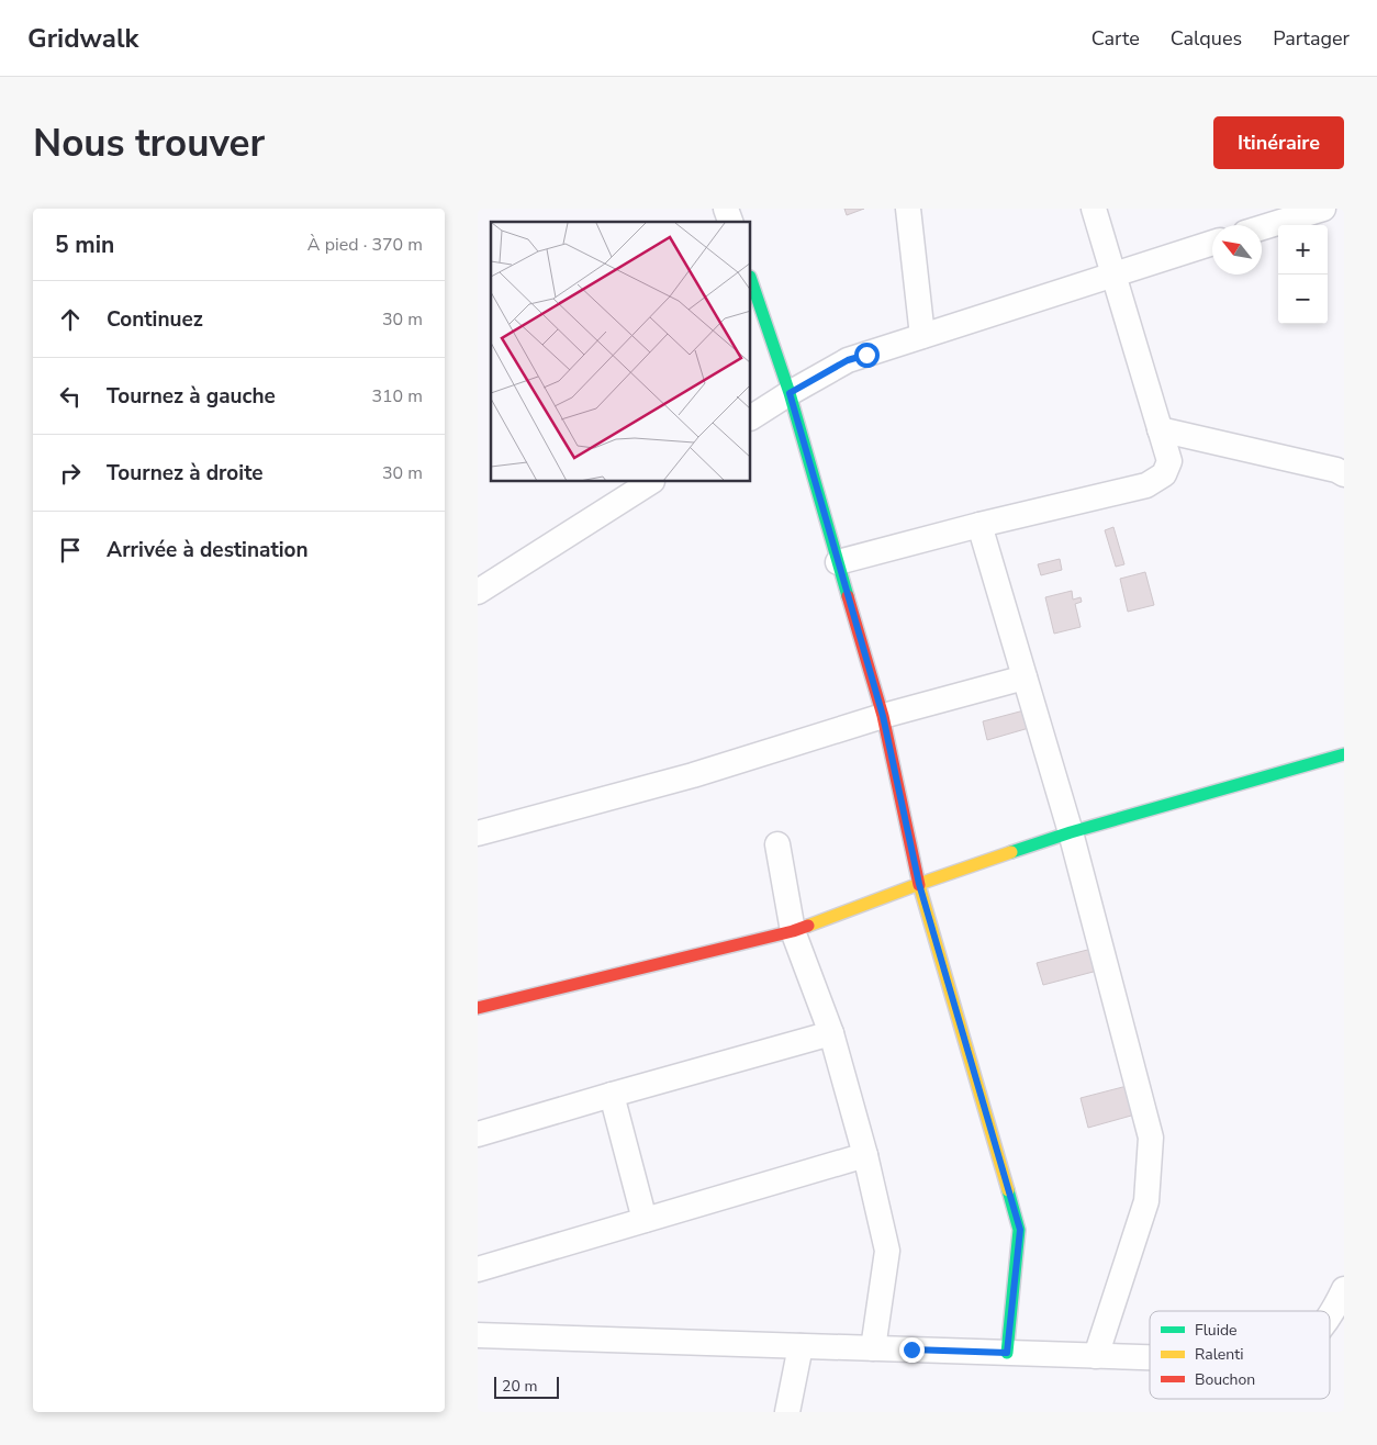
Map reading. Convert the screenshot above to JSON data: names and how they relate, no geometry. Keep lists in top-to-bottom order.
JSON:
{
  "legend": ["Fluide", "Ralenti", "Bouchon"],
  "scale_bar": "20 m",
  "north": "top left",
  "page": {
    "header": "Gridwalk",
    "nav": ["Carte", "Calques", "Partager"],
    "buttons": "Itinéraire",
    "title": "Nous trouver",
    "heading": ["5 min", "À pied · 370 m"],
    "map_buttons": ["+", "−"],
    "list": [
      ["Continuez", "30 m"],
      ["Tournez à gauche", "310 m"],
      ["Tournez à droite", "30 m"],
      "Arrivée à destination"
    ],
    "scale": "20 m"
  }
}
